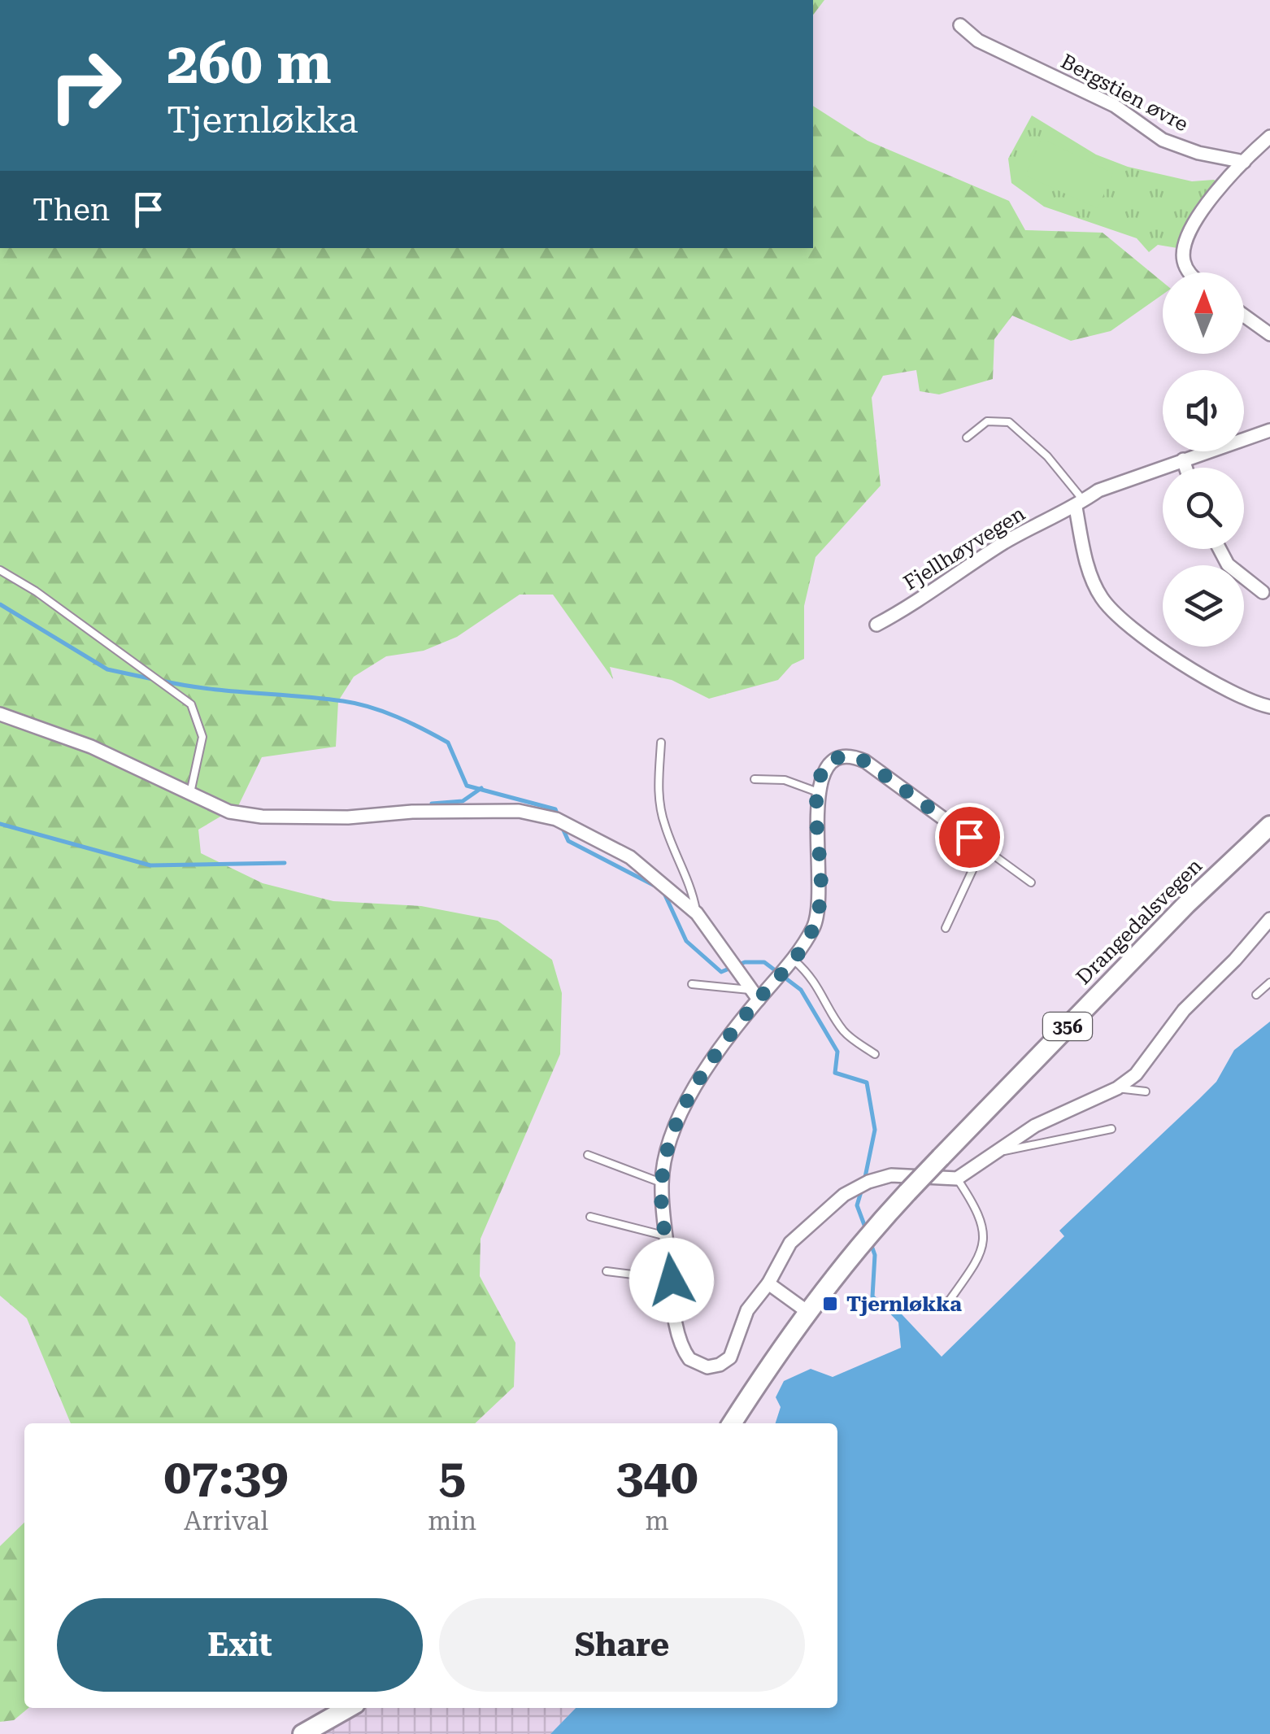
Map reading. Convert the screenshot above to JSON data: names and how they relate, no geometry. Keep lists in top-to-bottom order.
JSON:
{
  "streets": {
    "main road": ["Drangedalsvegen", "356"],
    "street": ["Bergstien øvre", "Fjellhøyvegen"]
  },
  "crossings": [
    ["Drangedalsvegen", "356"]
  ],
  "places": {
    "transit": ["Tjernløkka"]
  },
  "north": "top",
  "page": {
    "turn": ["260 m", "Tjernløkka"],
    "then": "Then",
    "eta": [
      "07:39",
      "Arrival",
      "5",
      "min",
      "340",
      "m"
    ],
    "buttons": ["Exit", "Share"]
  }
}
